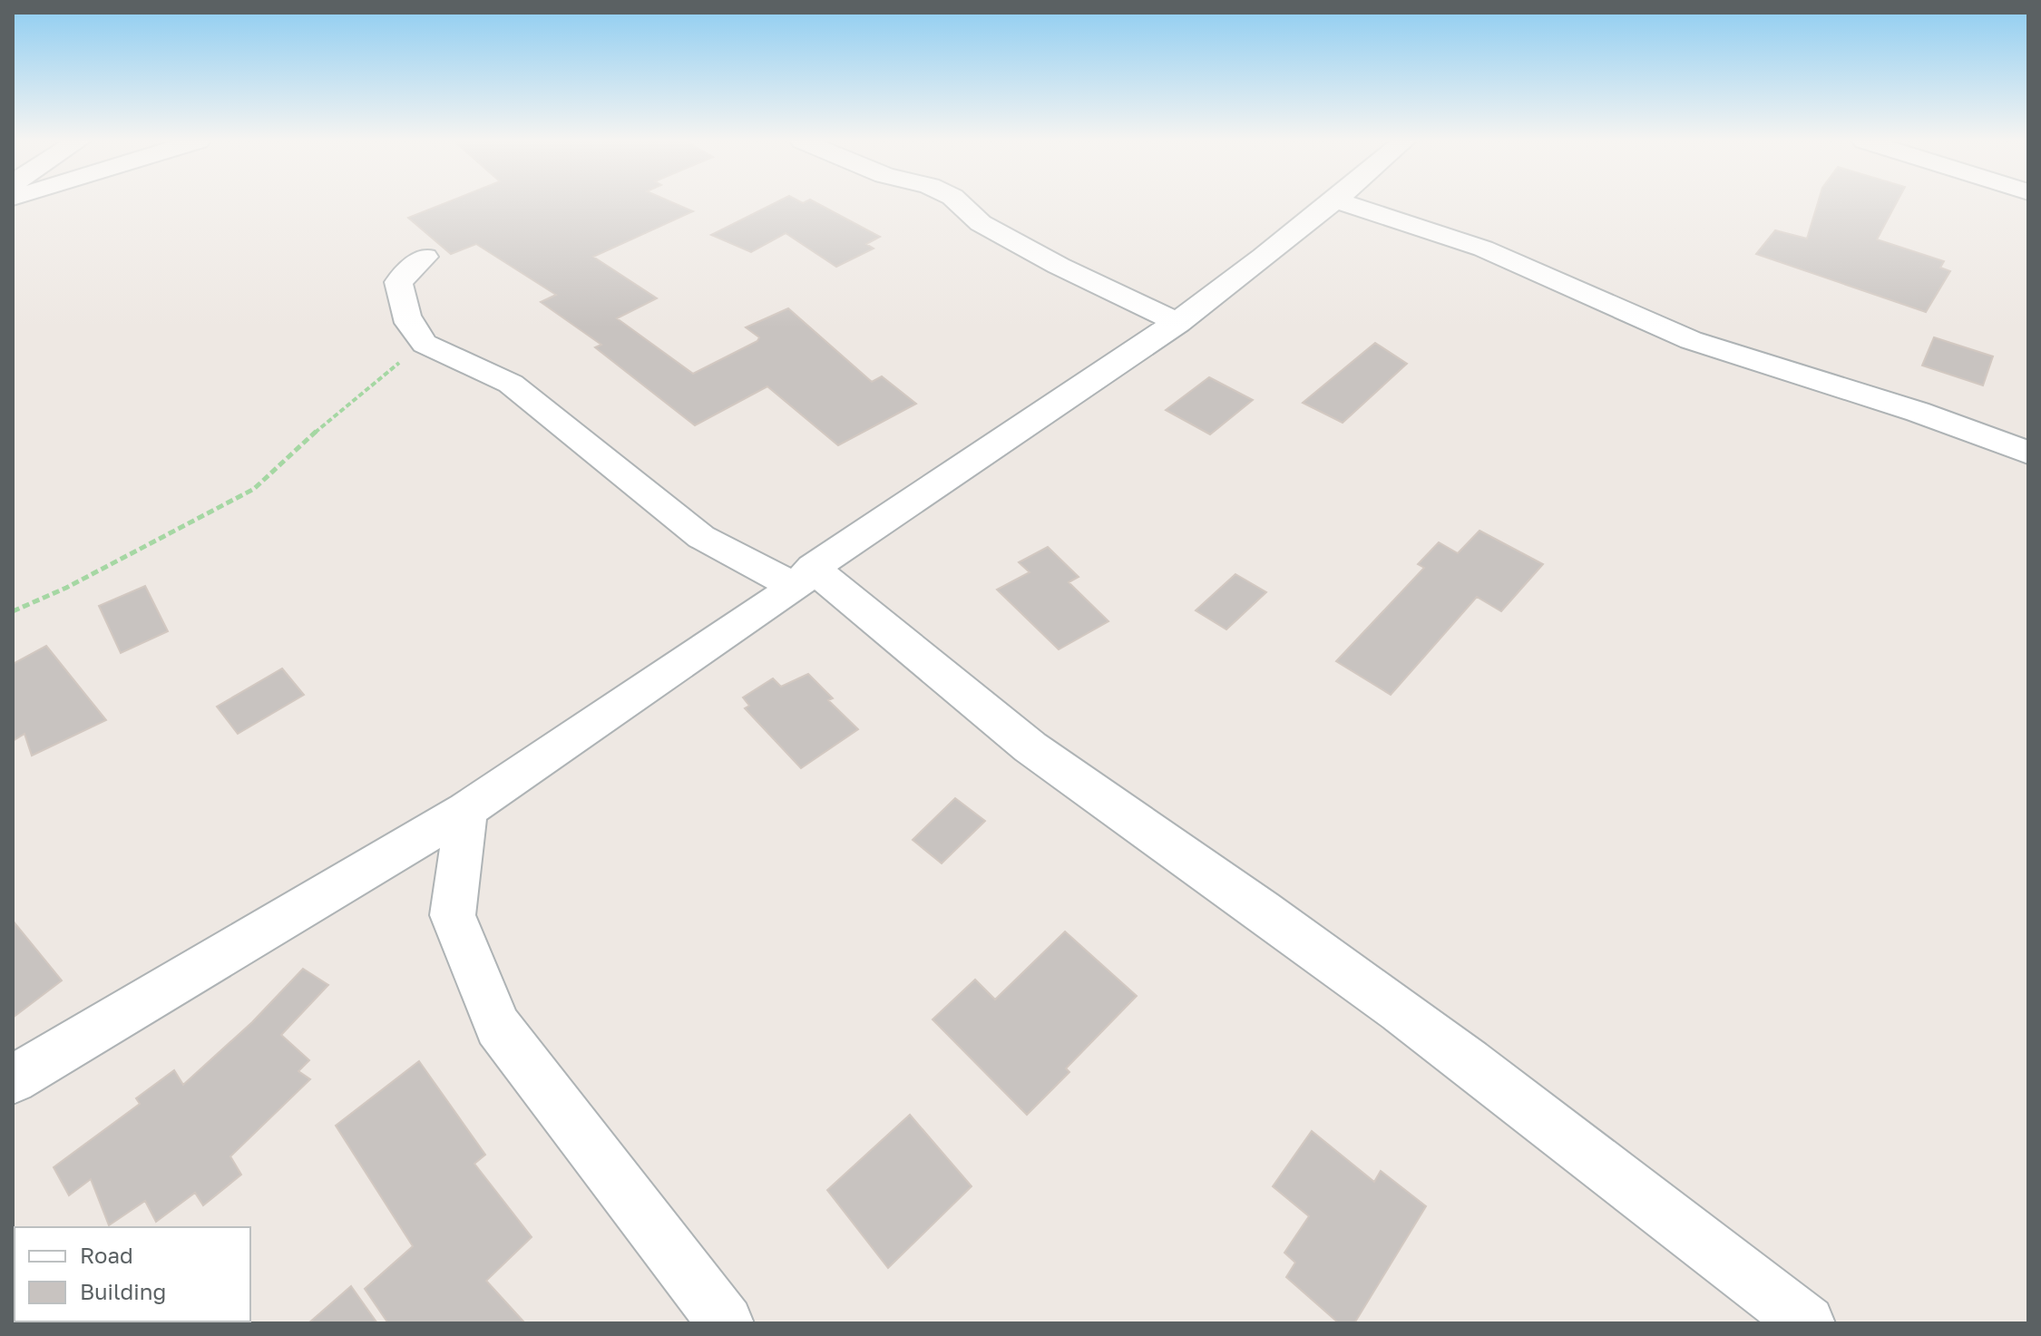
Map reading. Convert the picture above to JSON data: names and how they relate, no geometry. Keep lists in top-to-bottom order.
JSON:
{
  "legend": ["Road", "Building"]
}
